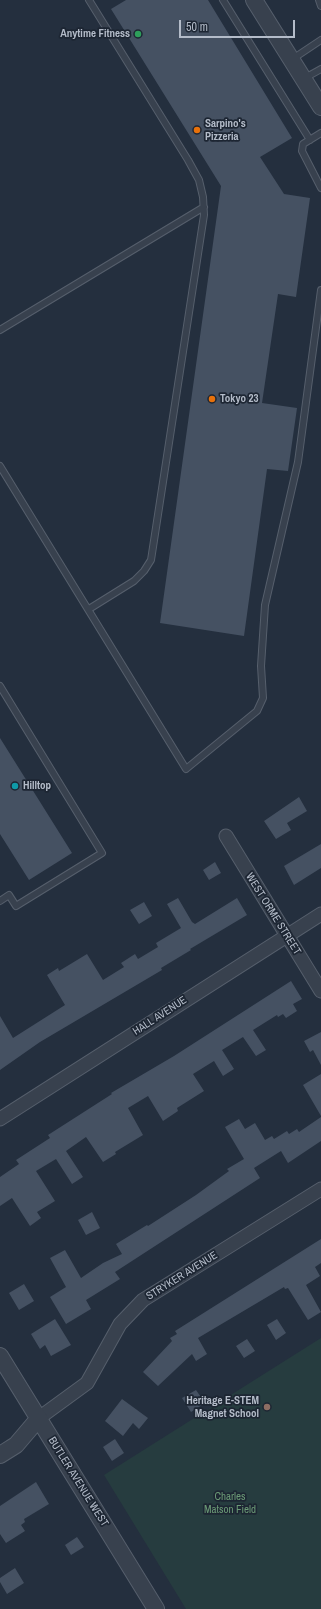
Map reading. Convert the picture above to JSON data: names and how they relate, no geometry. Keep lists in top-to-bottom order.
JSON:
{
  "streets": {
    "street": [
      "WEST ORME STREET",
      "HALL AVENUE",
      "STRYKER AVENUE",
      "BUTLER AVENUE WEST"
    ]
  },
  "crossings": [
    ["WEST ORME STREET", "HALL AVENUE"],
    ["STRYKER AVENUE", "BUTLER AVENUE WEST"]
  ],
  "parks": ["Charles Matson Field"],
  "places": [
    "Anytime Fitness",
    "Sarpino's Pizzeria",
    "Tokyo 23",
    "Hilltop",
    "Heritage E-STEM Magnet School"
  ],
  "scale_bar": "50 m"
}
